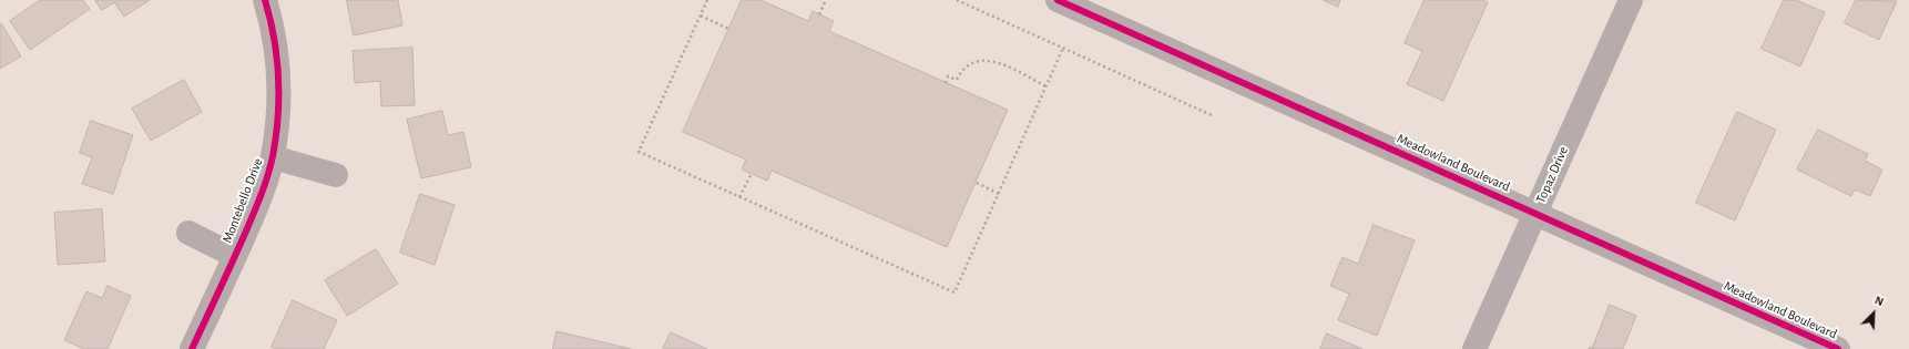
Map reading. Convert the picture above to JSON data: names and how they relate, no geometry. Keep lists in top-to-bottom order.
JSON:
{
  "streets": {
    "street": ["Meadowland Boulevard", "Topaz Drive", "Montebello Drive"]
  },
  "crossings": [
    ["Meadowland Boulevard", "Topaz Drive"]
  ],
  "north": "top right"
}
